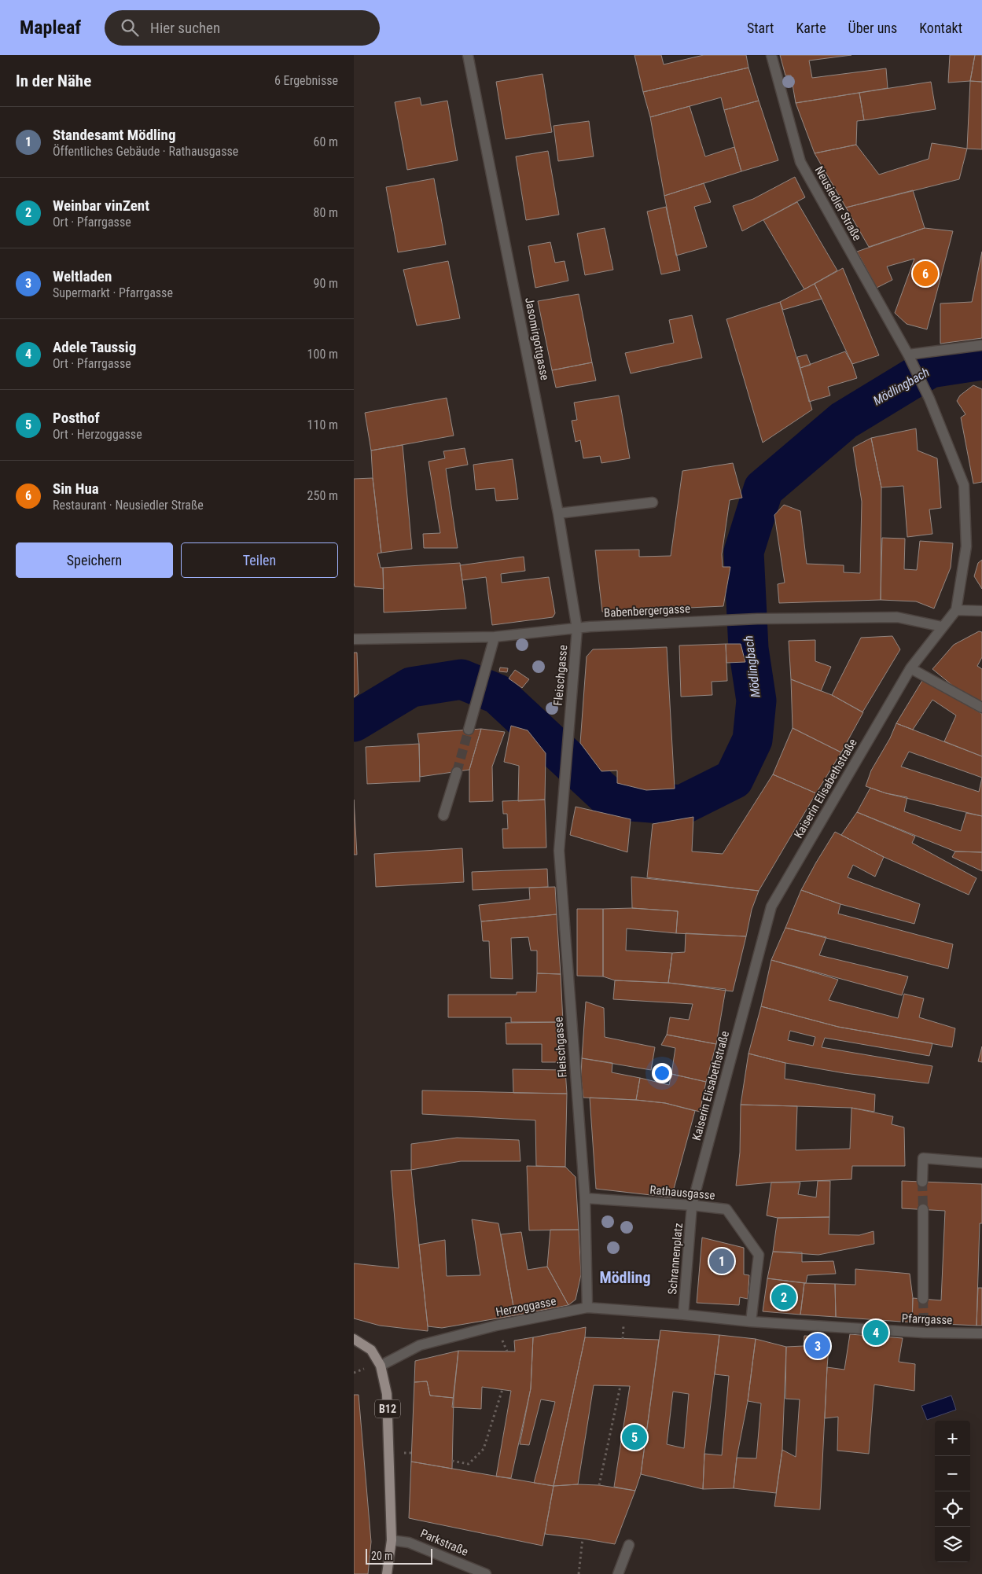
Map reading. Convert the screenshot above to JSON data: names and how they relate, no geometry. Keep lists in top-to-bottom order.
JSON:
{
  "streets": {
    "main road": ["B12"],
    "street": [
      "Neusiedler Straße",
      "Jasomirgottgasse",
      "Babenbergergasse",
      "Fleischgasse",
      "Kaiserin Elisabethstraße",
      "Rathausgasse",
      "Schrannenplatz",
      "Herzoggasse",
      "Pfarrgasse",
      "Parkstraße"
    ]
  },
  "crossings": [
    ["Neusiedler Straße", "Kaiserin Elisabethstraße"],
    ["Jasomirgottgasse", "Babenbergergasse"],
    ["Jasomirgottgasse", "Fleischgasse"],
    ["Babenbergergasse", "Fleischgasse"],
    ["Babenbergergasse", "Kaiserin Elisabethstraße"],
    ["Fleischgasse", "Rathausgasse"],
    ["Fleischgasse", "Herzoggasse"],
    ["Kaiserin Elisabethstraße", "Rathausgasse"],
    ["Kaiserin Elisabethstraße", "Schrannenplatz"],
    ["Rathausgasse", "Schrannenplatz"],
    ["Rathausgasse", "Pfarrgasse"],
    ["Schrannenplatz", "Herzoggasse"],
    ["Schrannenplatz", "Pfarrgasse"],
    ["Herzoggasse", "Pfarrgasse"],
    ["Herzoggasse", "B12"],
    ["B12", "Parkstraße"]
  ],
  "districts": ["Mödling"],
  "water": ["Mödlingbach"],
  "scale_bar": "20 m",
  "page": {
    "header": "Mapleaf",
    "search": "Hier suchen",
    "nav": [
      "Start",
      "Karte",
      "Über uns",
      "Kontakt"
    ],
    "heading": ["In der Nähe", "6 Ergebnisse"],
    "list": [
      {
        "mark": "1",
        "name": "Standesamt Mödling",
        "note": "Öffentliches Gebäude · Rathausgasse",
        "value": "60 m"
      },
      {
        "mark": "2",
        "name": "Weinbar vinZent",
        "note": "Ort · Pfarrgasse",
        "value": "80 m"
      },
      {
        "mark": "3",
        "name": "Weltladen",
        "note": "Supermarkt · Pfarrgasse",
        "value": "90 m"
      },
      {
        "mark": "4",
        "name": "Adele Taussig",
        "note": "Ort · Pfarrgasse",
        "value": "100 m"
      },
      {
        "mark": "5",
        "name": "Posthof",
        "note": "Ort · Herzoggasse",
        "value": "110 m"
      },
      {
        "mark": "6",
        "name": "Sin Hua",
        "note": "Restaurant · Neusiedler Straße",
        "value": "250 m"
      }
    ],
    "pins": [
      "6",
      "1",
      "2",
      "4",
      "3",
      "5"
    ],
    "buttons": ["Speichern", "Teilen"],
    "map_buttons": ["+", "−"],
    "scale": "20 m"
  }
}
